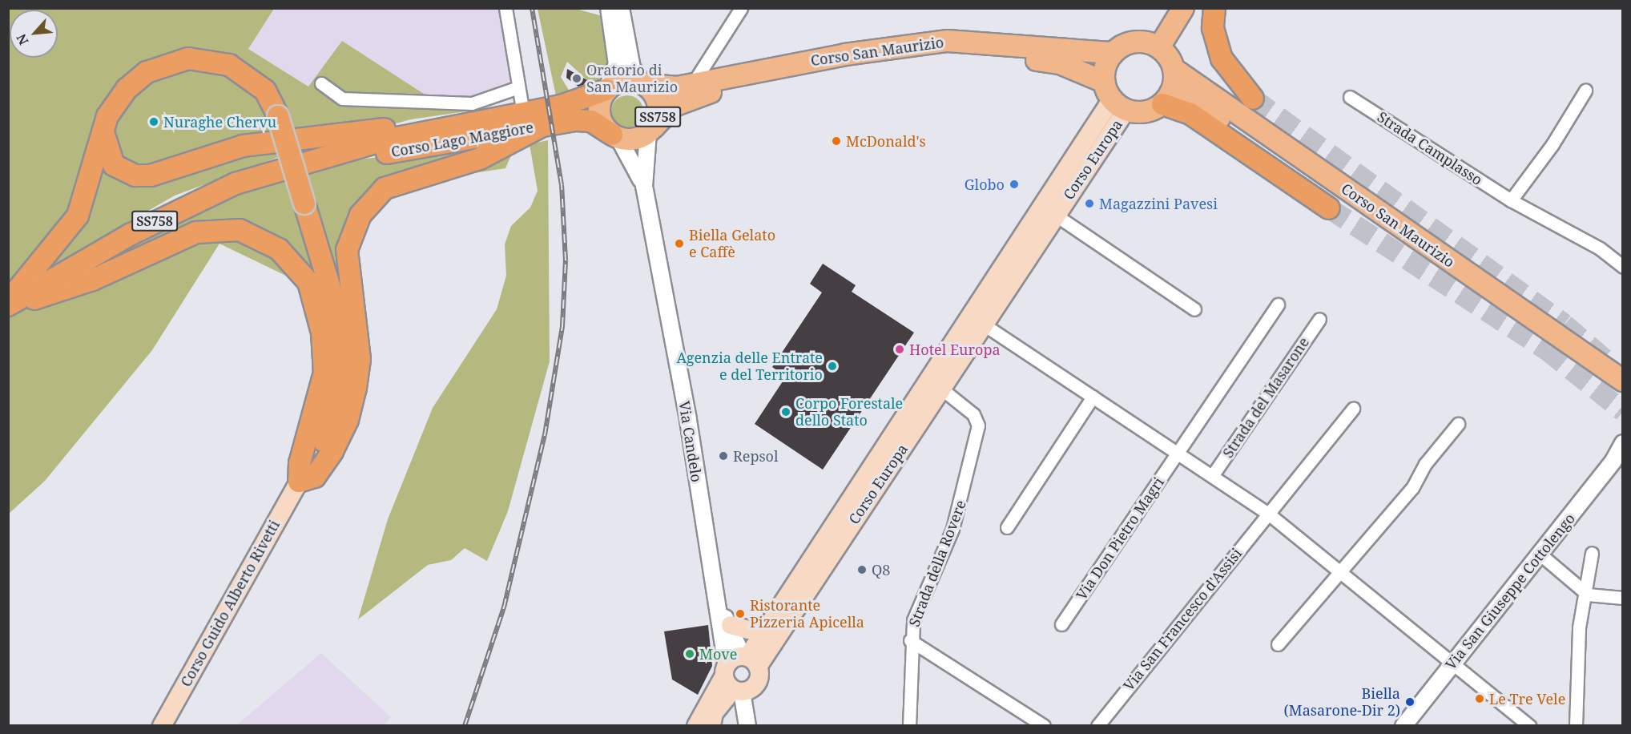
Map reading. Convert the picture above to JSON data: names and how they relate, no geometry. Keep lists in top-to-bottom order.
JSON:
{
  "streets": {
    "highway": ["SS758", "Corso Lago Maggiore"],
    "main road": ["Corso San Maurizio", "Corso Europa", "Corso Guido Alberto Rivetti"],
    "street": [
      "Strada Camplasso",
      "Strada del Masarone",
      "Via Candelo",
      "Via Don Pietro Magri",
      "Strada della Rovere",
      "Via San Giuseppe Cottolengo",
      "Via San Francesco d'Assisi"
    ]
  },
  "crossings": [
    ["Corso San Maurizio", "SS758"],
    ["Corso San Maurizio", "Corso Lago Maggiore"],
    ["Corso San Maurizio", "Corso Europa"],
    ["Corso San Maurizio", "Via Candelo"],
    ["SS758", "Corso Lago Maggiore"],
    ["SS758", "Via Candelo"],
    ["Corso Lago Maggiore", "Via Candelo"],
    ["Corso Europa", "Via Candelo"],
    ["Corso Europa", "Strada della Rovere"]
  ],
  "places": [
    "Oratorio di San Maurizio",
    "Nuraghe Chervu",
    "McDonald's",
    "Globo",
    "Magazzini Pavesi",
    "Biella Gelato e Caffè",
    "Hotel Europa",
    "Agenzia delle Entrate e del Territorio",
    "Corpo Forestale dello Stato",
    "Repsol",
    "Q8",
    "Ristorante Pizzeria Apicella",
    "Move",
    "Le Tre Vele",
    "Biella (Masarone-Dir 2)"
  ],
  "north": "bottom left"
}
